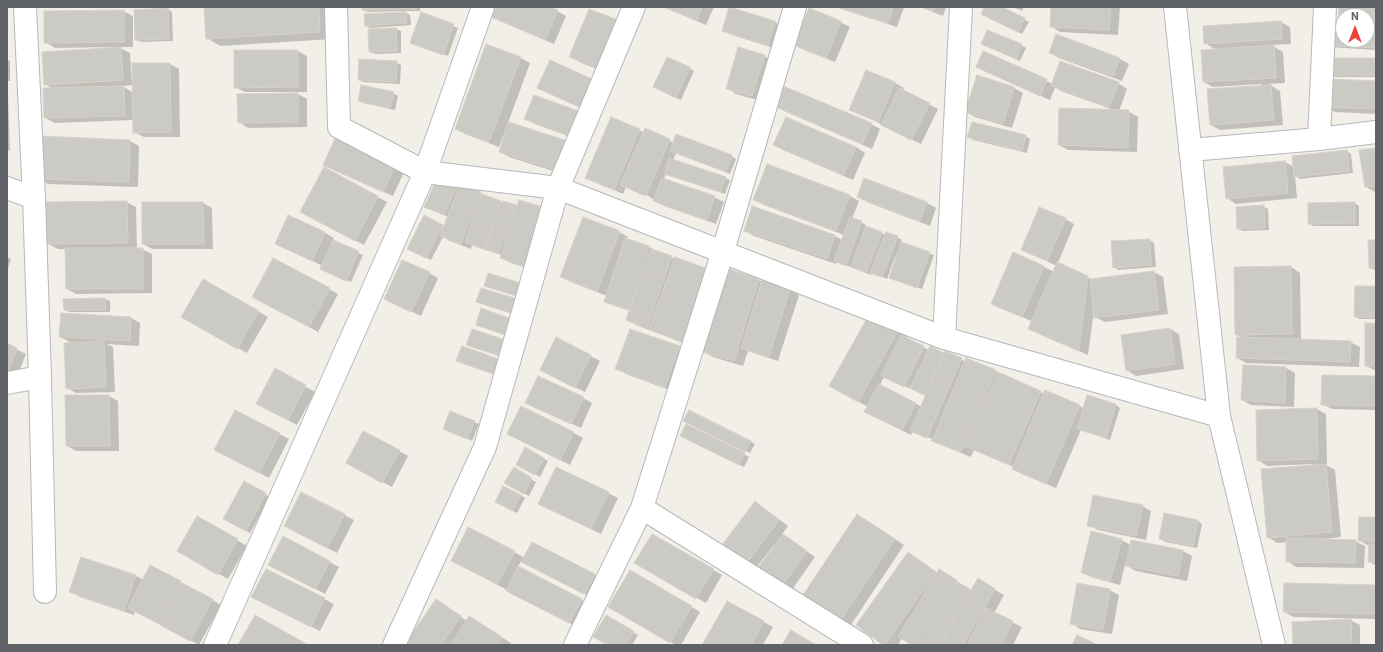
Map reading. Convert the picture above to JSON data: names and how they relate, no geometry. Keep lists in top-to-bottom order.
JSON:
{
  "north": "top"
}
